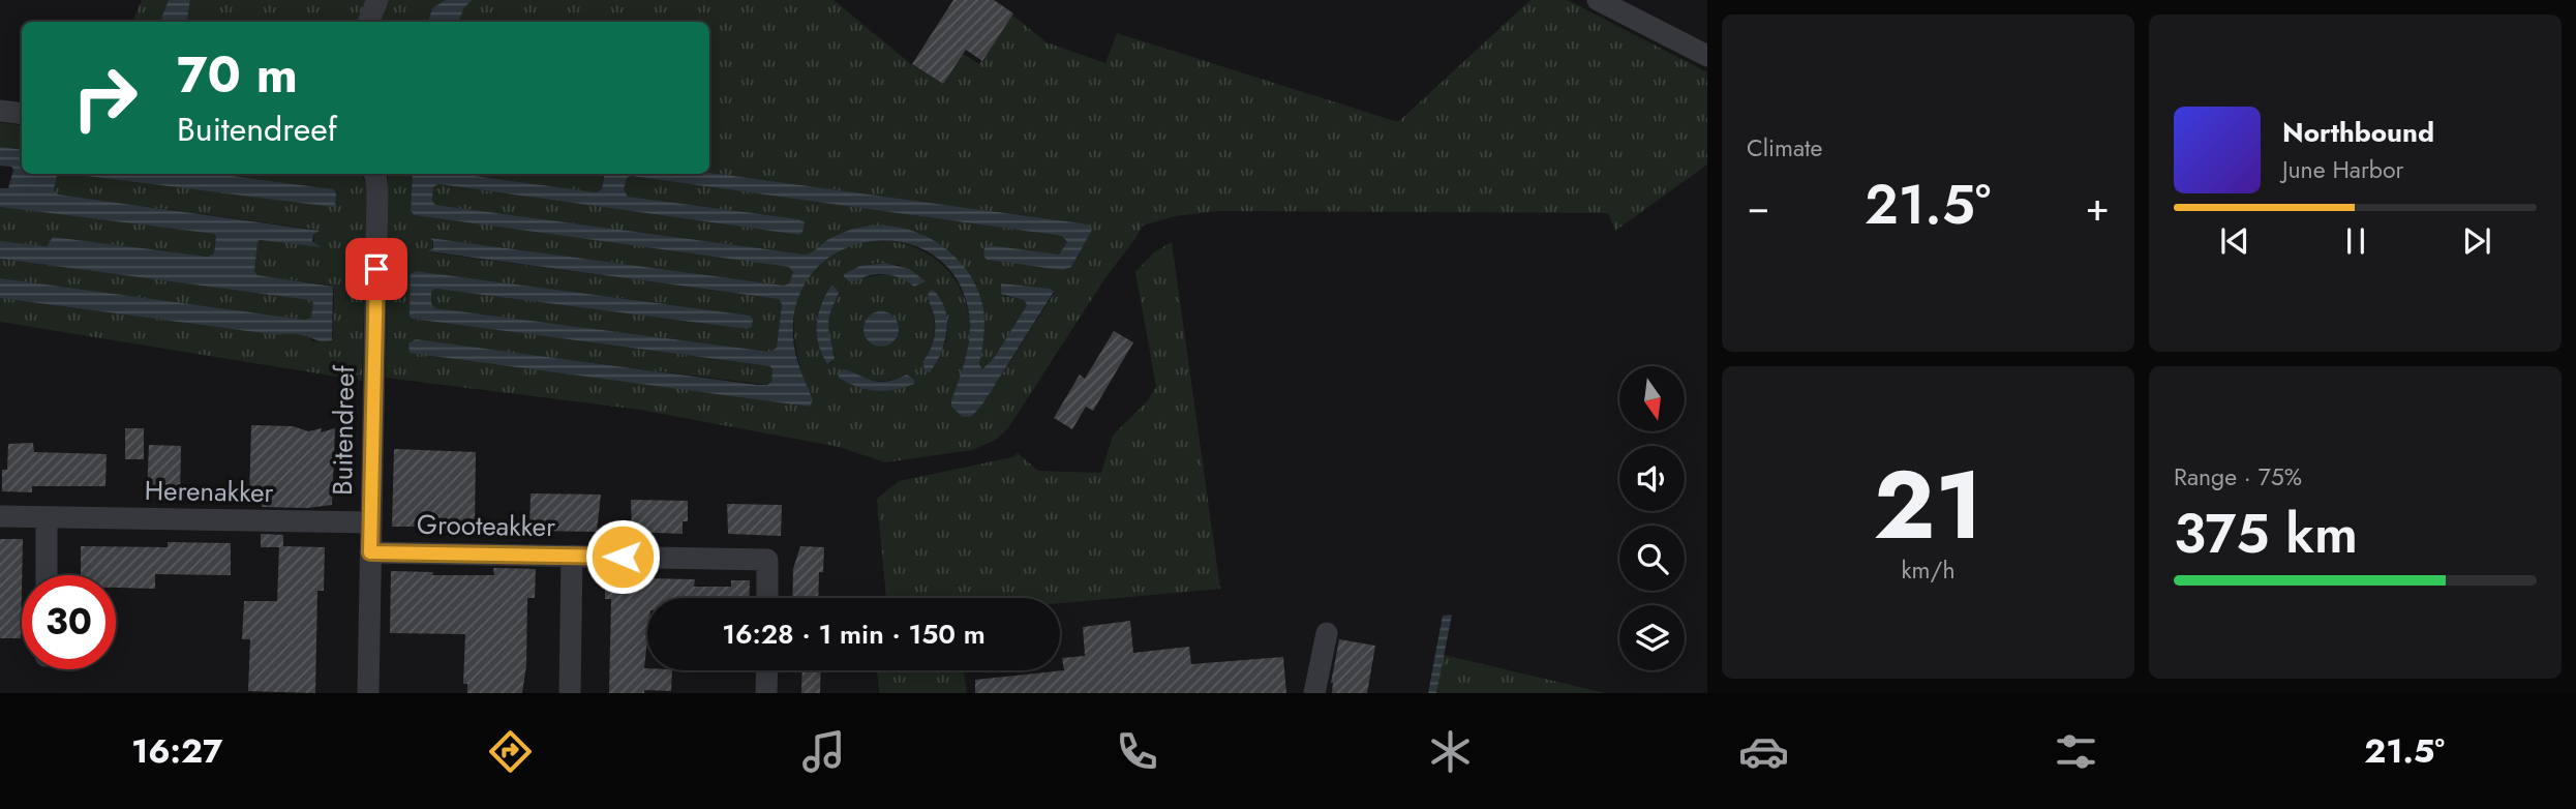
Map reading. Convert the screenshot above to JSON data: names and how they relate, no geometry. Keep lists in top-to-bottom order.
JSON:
{
  "streets": {
    "street": ["Buitendreef", "Herenakker", "Grooteakker"]
  },
  "crossings": [
    ["Buitendreef", "Herenakker"],
    ["Buitendreef", "Grooteakker"]
  ],
  "north": "bottom",
  "page": {
    "tile": [
      "Climate",
      ["21", "km/h"],
      ["Range · 75%", "375 km"]
    ],
    "turn": ["70 m", "Buitendreef"],
    "song": ["Northbound", "June Harbor"],
    "heat": ["−", "21.5°", "+"],
    "limit": "30",
    "trip": "16:28 · 1 min · 150 m",
    "tabs": ["16:27", "21.5°"]
  }
}
